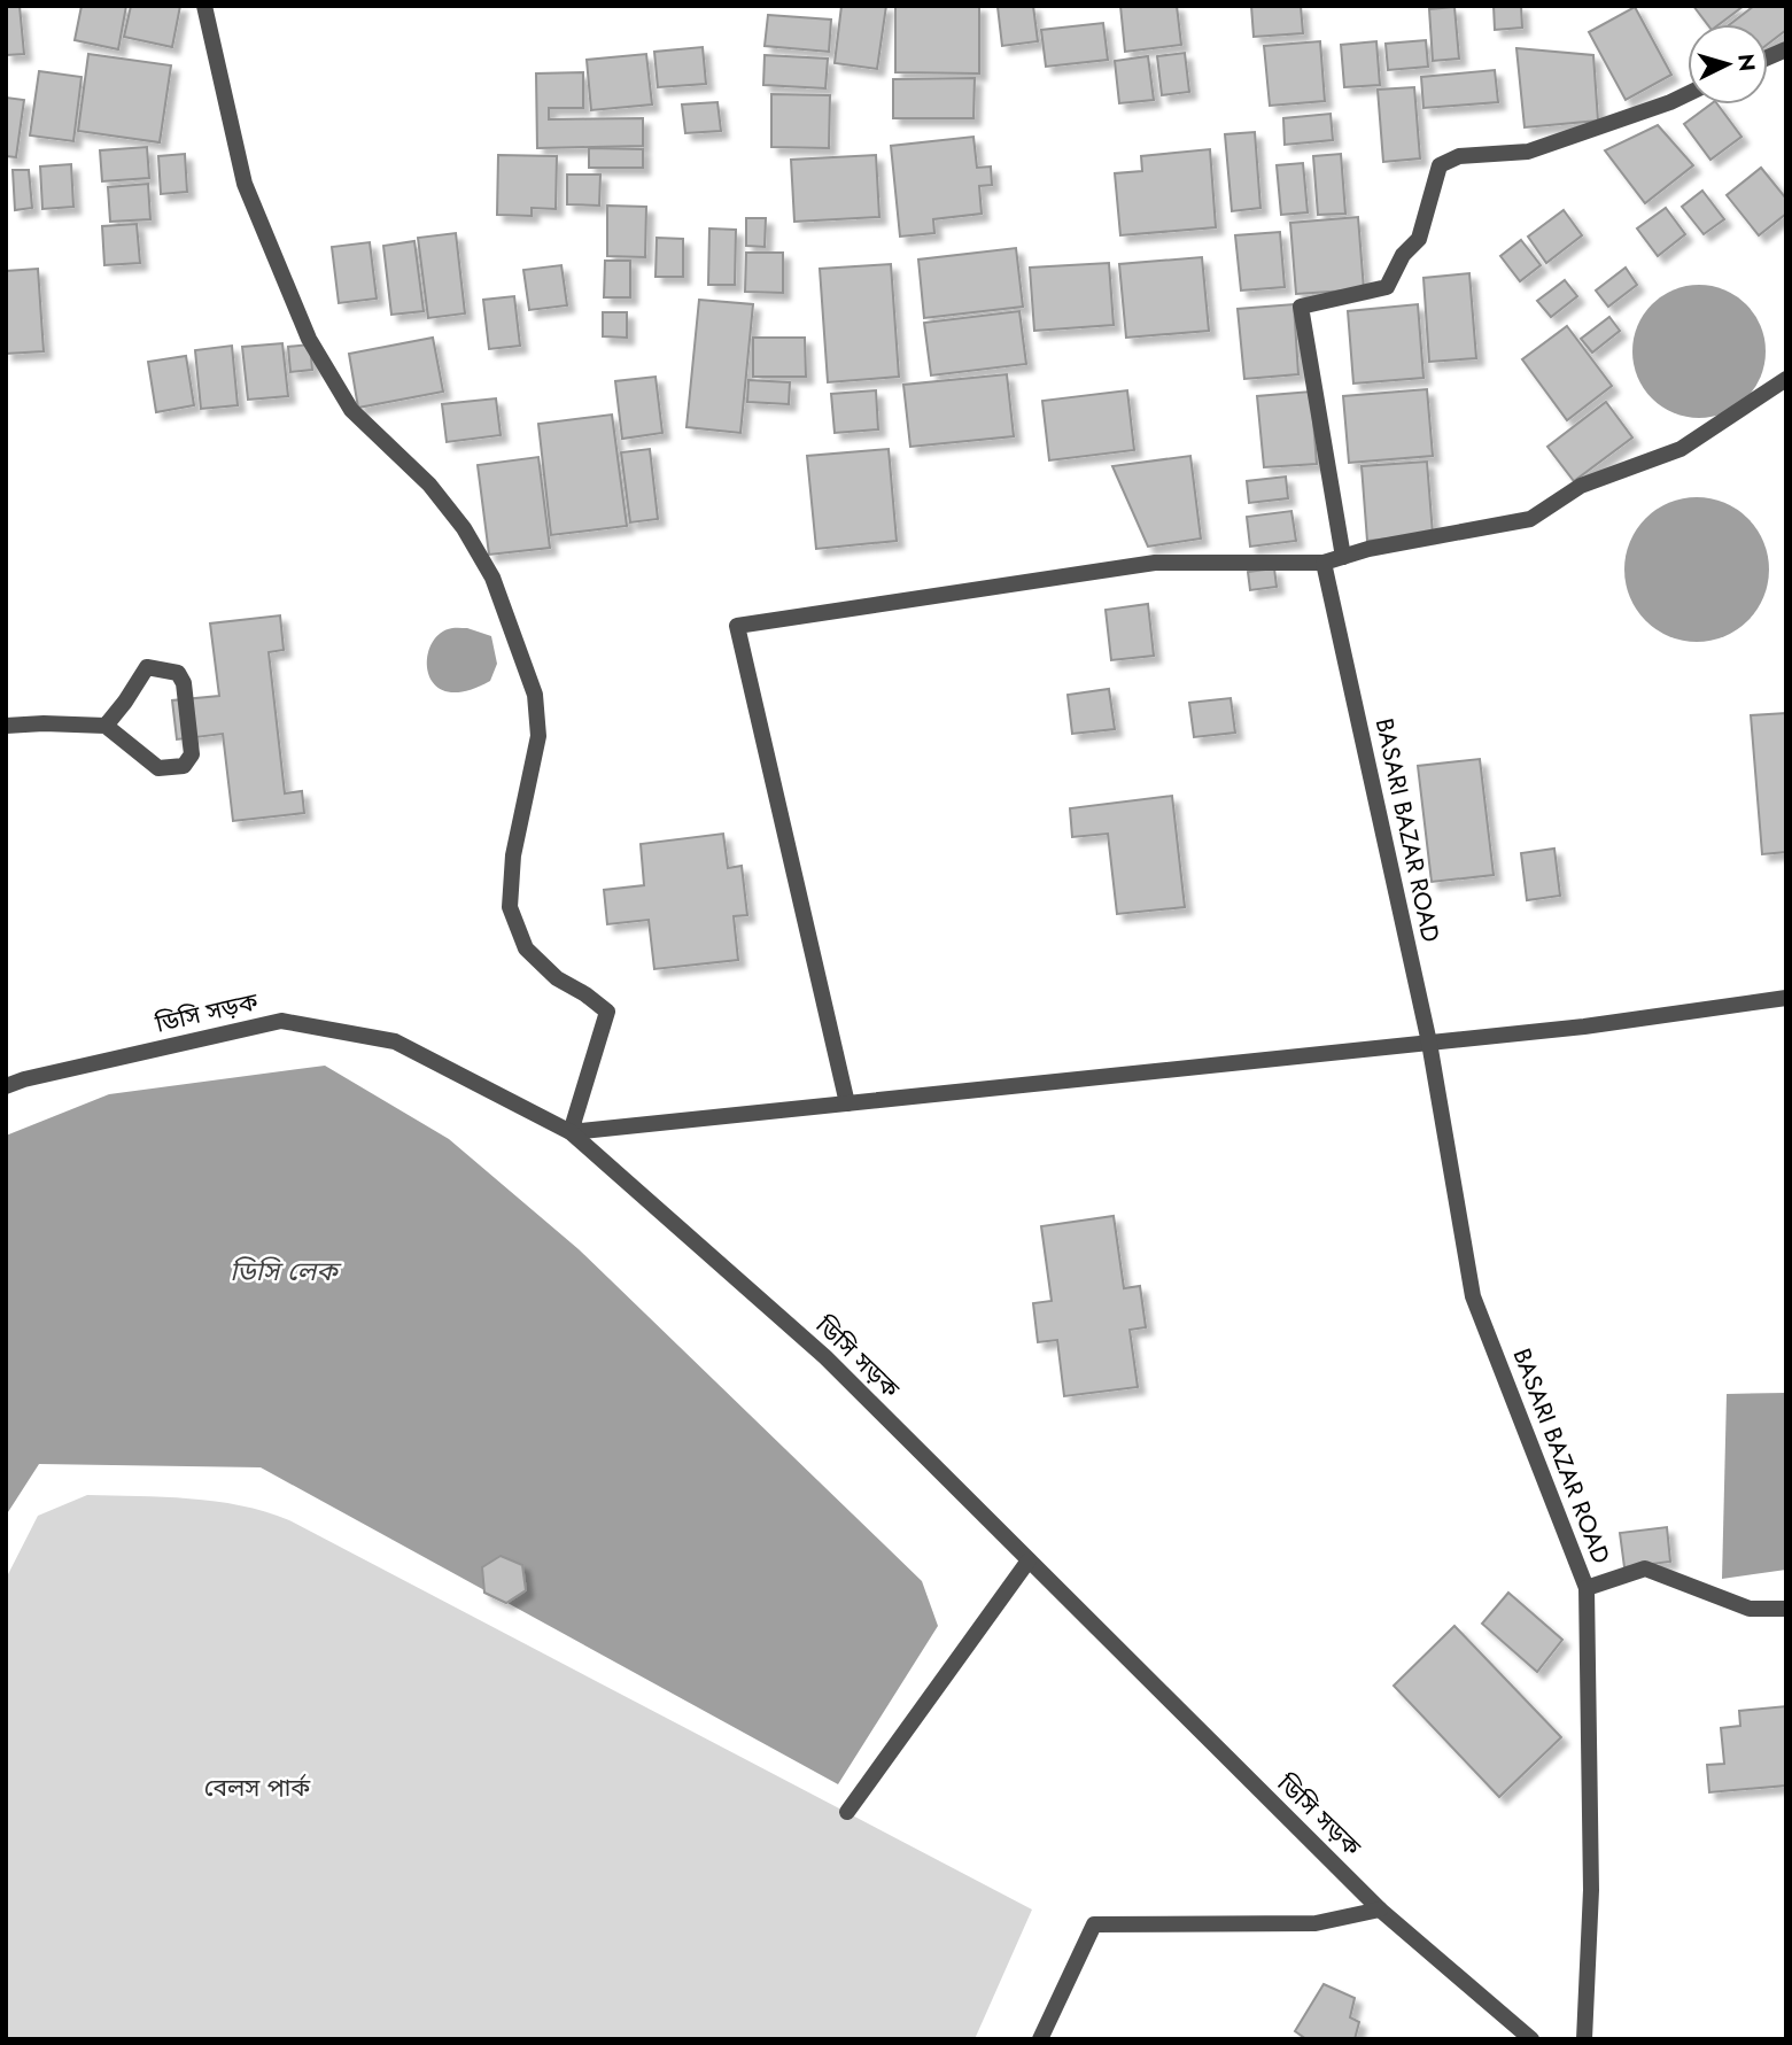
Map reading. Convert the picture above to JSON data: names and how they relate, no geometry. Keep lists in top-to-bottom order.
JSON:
{
  "streets": {
    "street": ["BASARI BAZAR ROAD", "ডিসি সড়ক"]
  },
  "water": ["ডিসি লেক"],
  "parks": ["বেলস পার্ক"],
  "north": "right"
}
